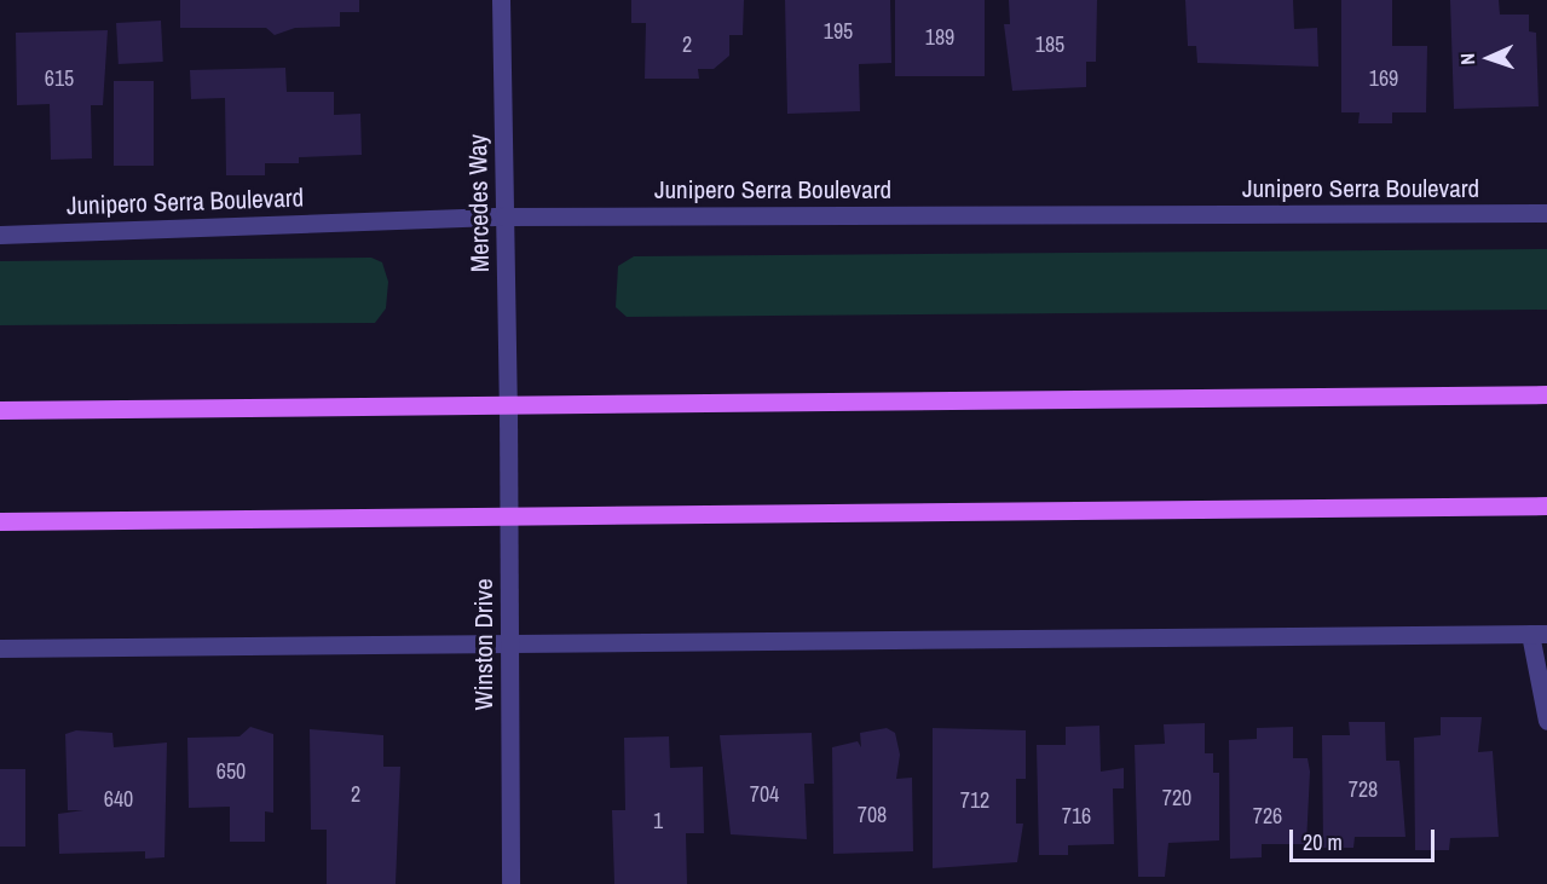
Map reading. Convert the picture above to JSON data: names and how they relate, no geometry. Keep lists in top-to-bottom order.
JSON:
{
  "streets": {
    "street": ["Junipero Serra Boulevard", "Mercedes Way", "Winston Drive"]
  },
  "crossings": [
    ["Junipero Serra Boulevard", "Mercedes Way"],
    ["Mercedes Way", "Winston Drive"]
  ],
  "house_numbers": [
    "195",
    "189",
    "2",
    "185",
    "615",
    "169",
    "650",
    "728",
    "2",
    "704",
    "720",
    "640",
    "712",
    "708",
    "716",
    "726",
    "1"
  ],
  "scale_bar": "20 m",
  "north": "left"
}
